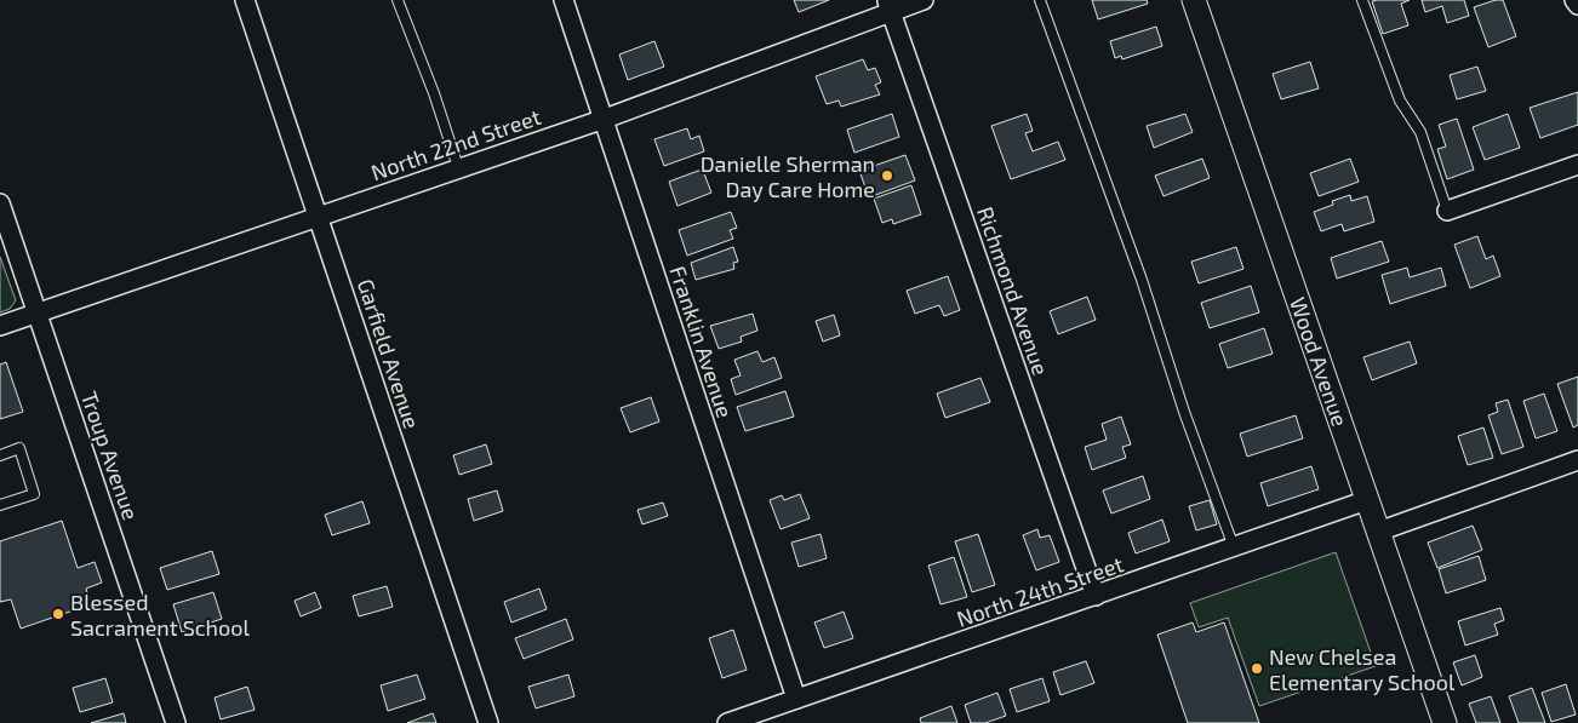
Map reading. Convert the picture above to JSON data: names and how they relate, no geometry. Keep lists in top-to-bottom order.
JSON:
{
  "streets": {
    "street": [
      "North 22nd Street",
      "Richmond Avenue",
      "Franklin Avenue",
      "Garfield Avenue",
      "Wood Avenue",
      "Troup Avenue",
      "North 24th Street"
    ]
  },
  "crossings": [
    ["North 22nd Street", "Richmond Avenue"],
    ["North 22nd Street", "Franklin Avenue"],
    ["North 22nd Street", "Garfield Avenue"],
    ["North 22nd Street", "Troup Avenue"],
    ["Richmond Avenue", "North 24th Street"],
    ["Franklin Avenue", "North 24th Street"],
    ["Wood Avenue", "North 24th Street"]
  ],
  "places": ["Danielle Sherman Day Care Home", "Blessed Sacrament School", "New Chelsea Elementary School"]
}
